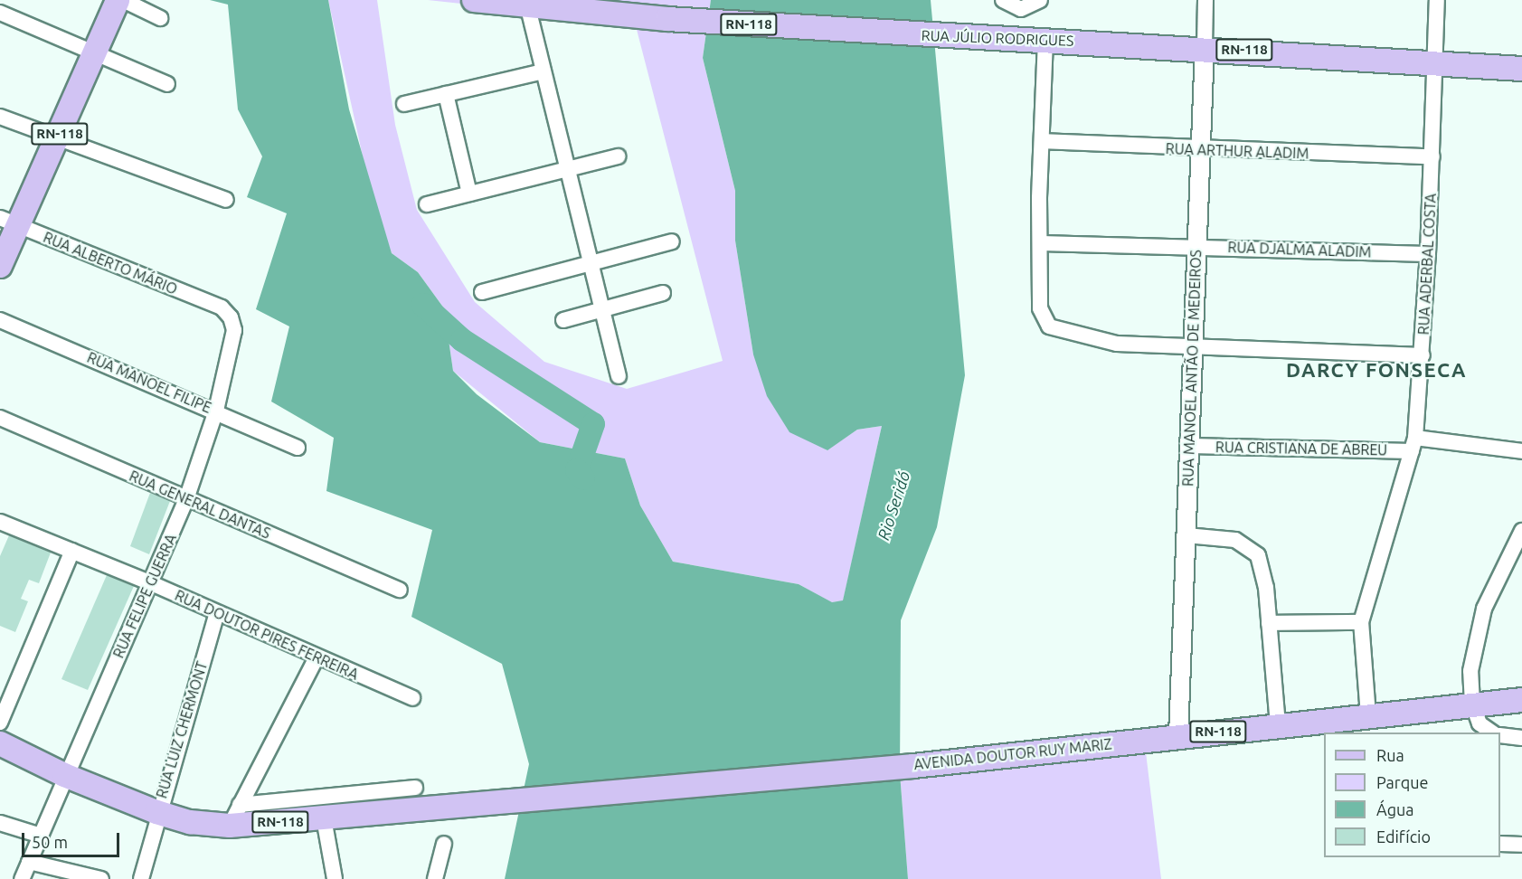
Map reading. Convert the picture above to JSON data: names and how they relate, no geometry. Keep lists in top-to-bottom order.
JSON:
{
  "streets": {
    "main road": ["RN-118", "RUA JÚLIO RODRIGUES", "AVENIDA DOUTOR RUY MARIZ"],
    "street": [
      "RUA ARTHUR ALADIM",
      "RUA DJALMA ALADIM",
      "RUA ALBERTO MÁRIO",
      "RUA ADERBAL COSTA",
      "RUA MANOEL ANTÃO DE MEDEIROS",
      "RUA MANOEL FILIPE",
      "RUA CRISTIANA DE ABREU",
      "RUA GENERAL DANTAS",
      "RUA FELIPE GUERRA",
      "RUA DOUTOR PIRES FERREIRA",
      "RUA LUIZ CHERMONT"
    ]
  },
  "crossings": [
    ["RN-118", "RUA ALBERTO MÁRIO"],
    ["RN-118", "RUA FELIPE GUERRA"],
    ["RN-118", "RUA LUIZ CHERMONT"],
    ["RN-118", "AVENIDA DOUTOR RUY MARIZ"],
    ["RUA JÚLIO RODRIGUES", "RUA ADERBAL COSTA"],
    ["RUA JÚLIO RODRIGUES", "RUA MANOEL ANTÃO DE MEDEIROS"],
    ["RUA ARTHUR ALADIM", "RUA ADERBAL COSTA"],
    ["RUA ARTHUR ALADIM", "RUA MANOEL ANTÃO DE MEDEIROS"],
    ["RUA DJALMA ALADIM", "RUA ADERBAL COSTA"],
    ["RUA DJALMA ALADIM", "RUA MANOEL ANTÃO DE MEDEIROS"],
    ["RUA ALBERTO MÁRIO", "RUA FELIPE GUERRA"],
    ["RUA ADERBAL COSTA", "RUA CRISTIANA DE ABREU"],
    ["RUA ADERBAL COSTA", "AVENIDA DOUTOR RUY MARIZ"],
    ["RUA MANOEL ANTÃO DE MEDEIROS", "RUA CRISTIANA DE ABREU"],
    ["RUA MANOEL ANTÃO DE MEDEIROS", "AVENIDA DOUTOR RUY MARIZ"],
    ["RUA MANOEL FILIPE", "RUA FELIPE GUERRA"],
    ["RUA GENERAL DANTAS", "RUA FELIPE GUERRA"],
    ["RUA FELIPE GUERRA", "RUA DOUTOR PIRES FERREIRA"],
    ["RUA DOUTOR PIRES FERREIRA", "RUA LUIZ CHERMONT"]
  ],
  "districts": ["DARCY FONSECA"],
  "water": ["Rio Seridó"],
  "legend": [
    "Rua",
    "Parque",
    "Água",
    "Edifício"
  ],
  "scale_bar": "50 m"
}
